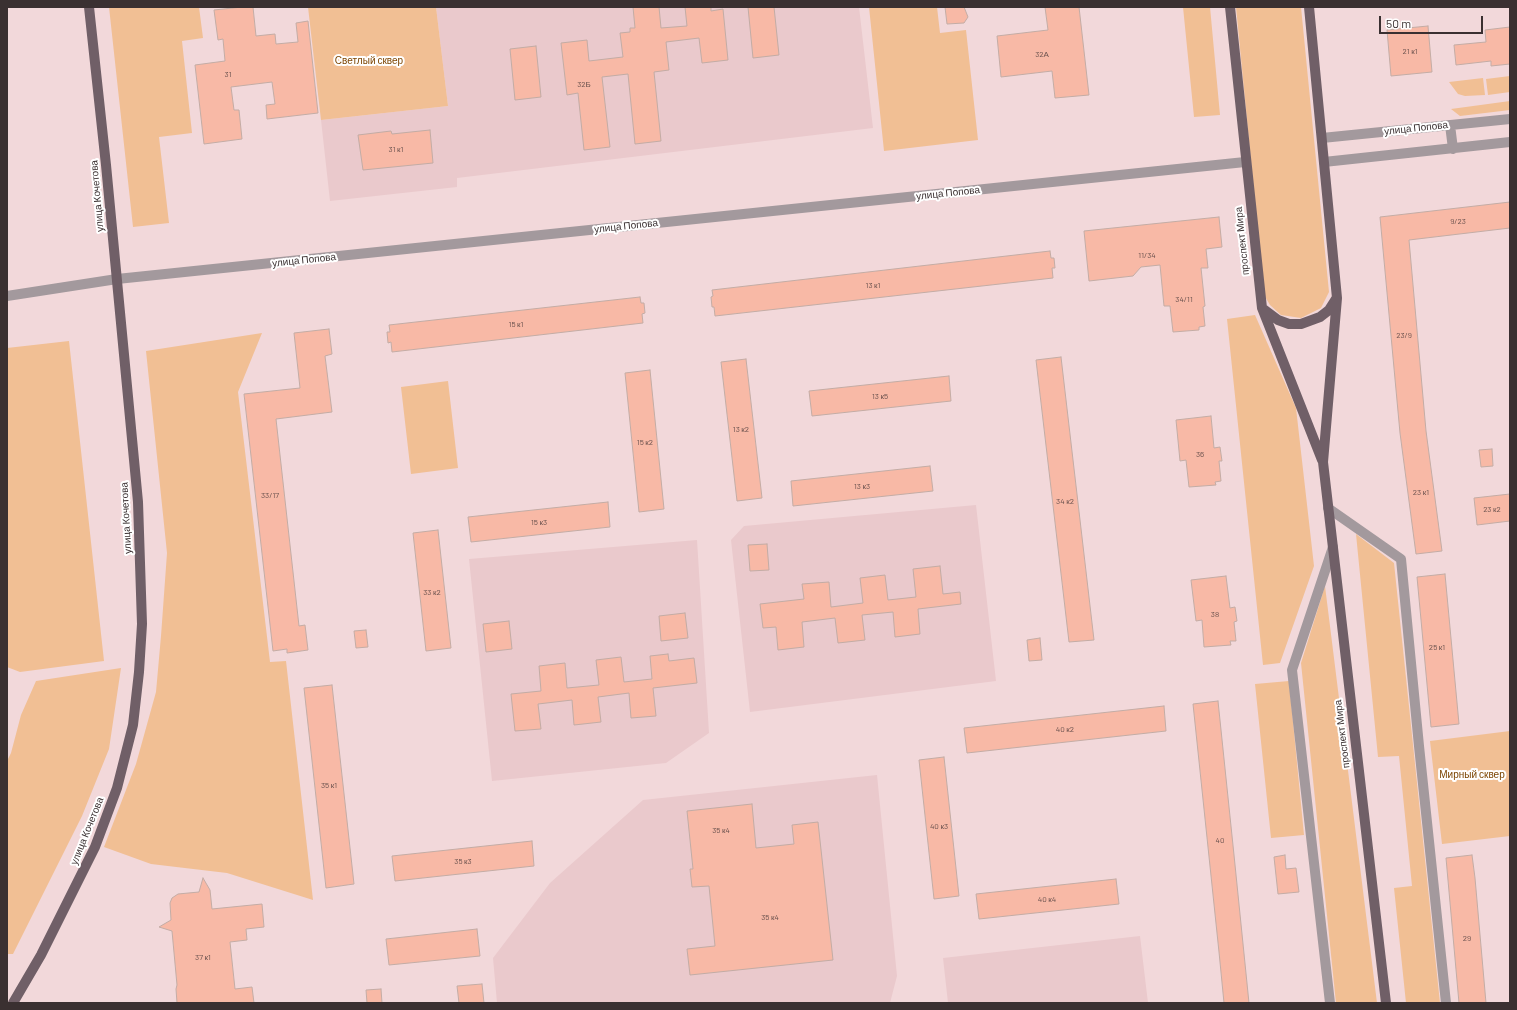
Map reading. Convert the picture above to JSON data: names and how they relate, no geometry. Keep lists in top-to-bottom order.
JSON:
{
  "streets": {
    "main road": ["улица Кочетова", "проспект Мира"],
    "street": ["улица Попова"]
  },
  "crossings": [
    ["улица Попова", "улица Кочетова"],
    ["улица Попова", "проспект Мира"]
  ],
  "parks": ["Светлый сквер", "Мирный сквер"],
  "house_numbers": [
    "21 к1",
    "32А",
    "31",
    "32Б",
    "31 к1",
    "9/23",
    "11/34",
    "13 к1",
    "34/11",
    "15 к1",
    "23/9",
    "13 к5",
    "13 к2",
    "15 к2",
    "36",
    "13 к3",
    "23 к1",
    "33/17",
    "34 к2",
    "23 к2",
    "15 к3",
    "33 к2",
    "38",
    "25 к1",
    "40 к2",
    "35 к1",
    "40 к3",
    "35 к4",
    "40",
    "35 к3",
    "40 к4",
    "35 к4",
    "29",
    "37 к1"
  ],
  "scale_bar": "50 m"
}
